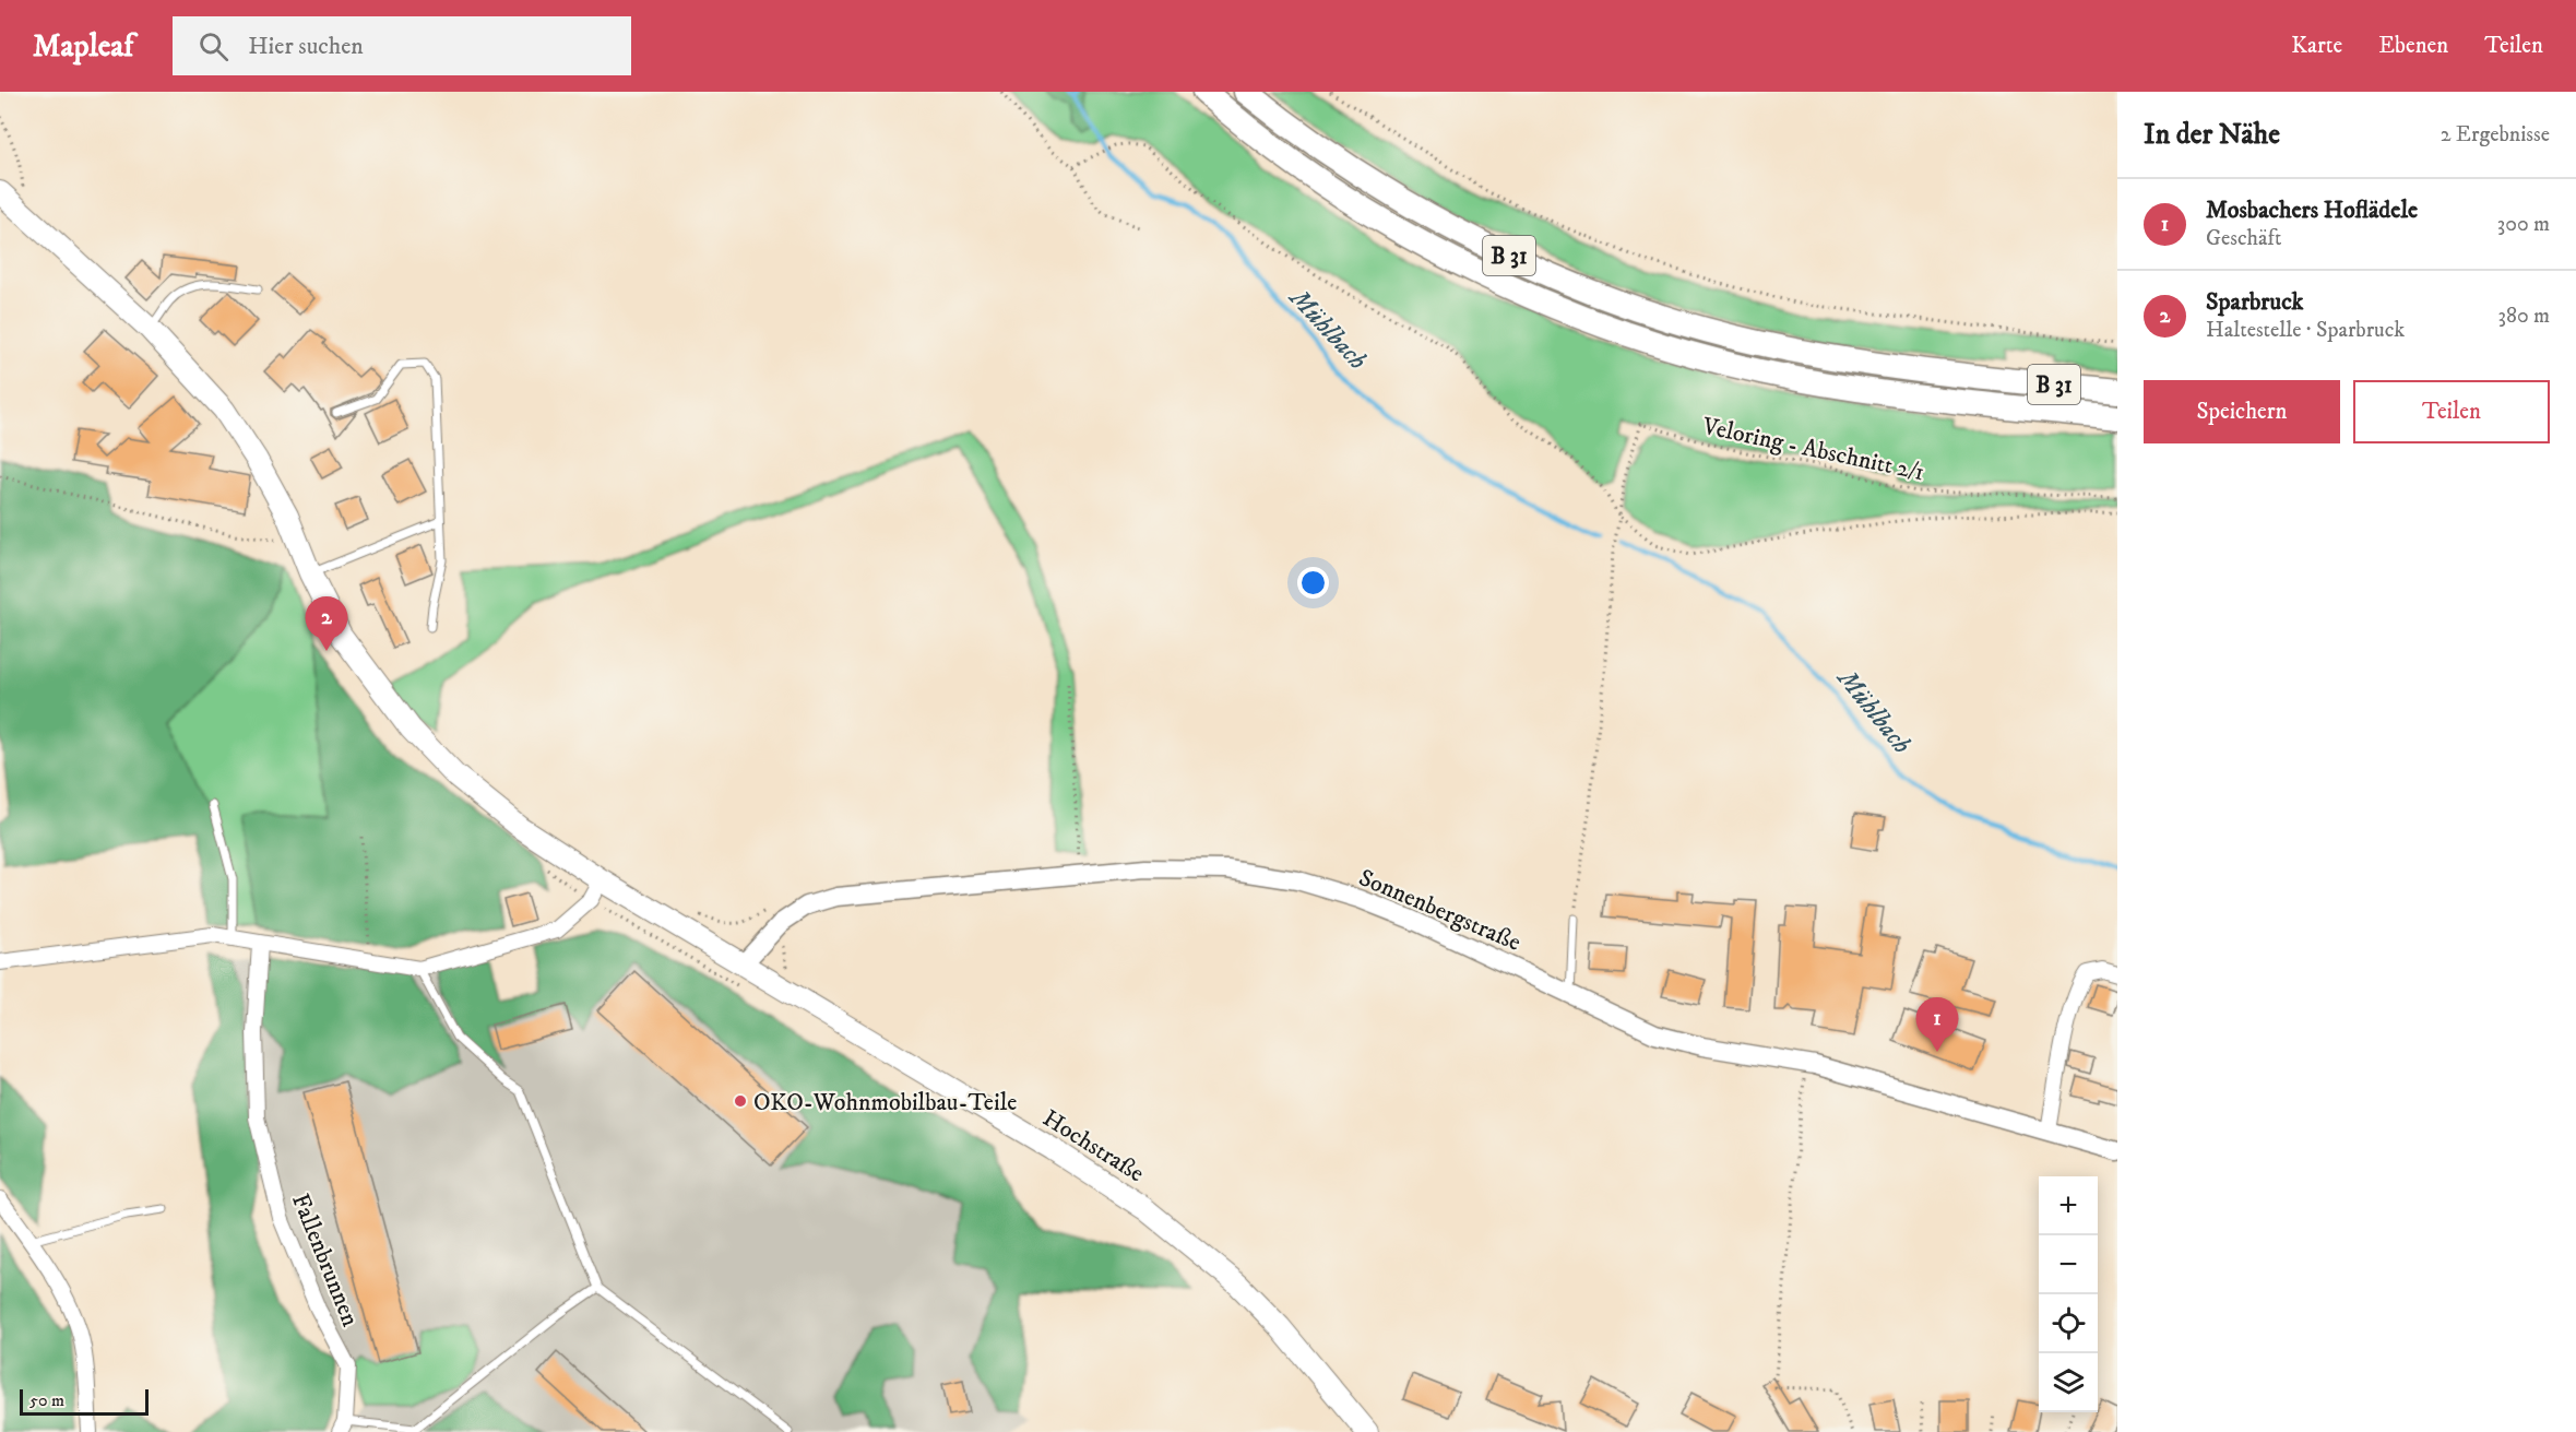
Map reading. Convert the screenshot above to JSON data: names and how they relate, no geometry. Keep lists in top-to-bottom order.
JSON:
{
  "streets": {
    "highway": ["B 31"],
    "main road": ["Hochstraße"],
    "street": ["Sonnenbergstraße", "Fallenbrunnen"],
    "path": ["Veloring - Abschnitt 2/1"]
  },
  "crossings": [
    ["Sonnenbergstraße", "Hochstraße"]
  ],
  "water": ["Mühlbach"],
  "places": ["OKO-Wohnmobilbau-Teile"],
  "scale_bar": "50 m",
  "page": {
    "header": "Mapleaf",
    "search": "Hier suchen",
    "nav": ["Karte", "Ebenen", "Teilen"],
    "heading": ["In der Nähe", "2 Ergebnisse"],
    "list": [
      {
        "mark": "1",
        "name": "Mosbachers Hoflädele",
        "note": "Geschäft",
        "value": "300 m"
      },
      {
        "mark": "2",
        "name": "Sparbruck",
        "note": "Haltestelle · Sparbruck",
        "value": "380 m"
      }
    ],
    "buttons": ["Speichern", "Teilen"],
    "pins": ["2", "1"],
    "map_buttons": ["+", "−"],
    "scale": "50 m"
  }
}
